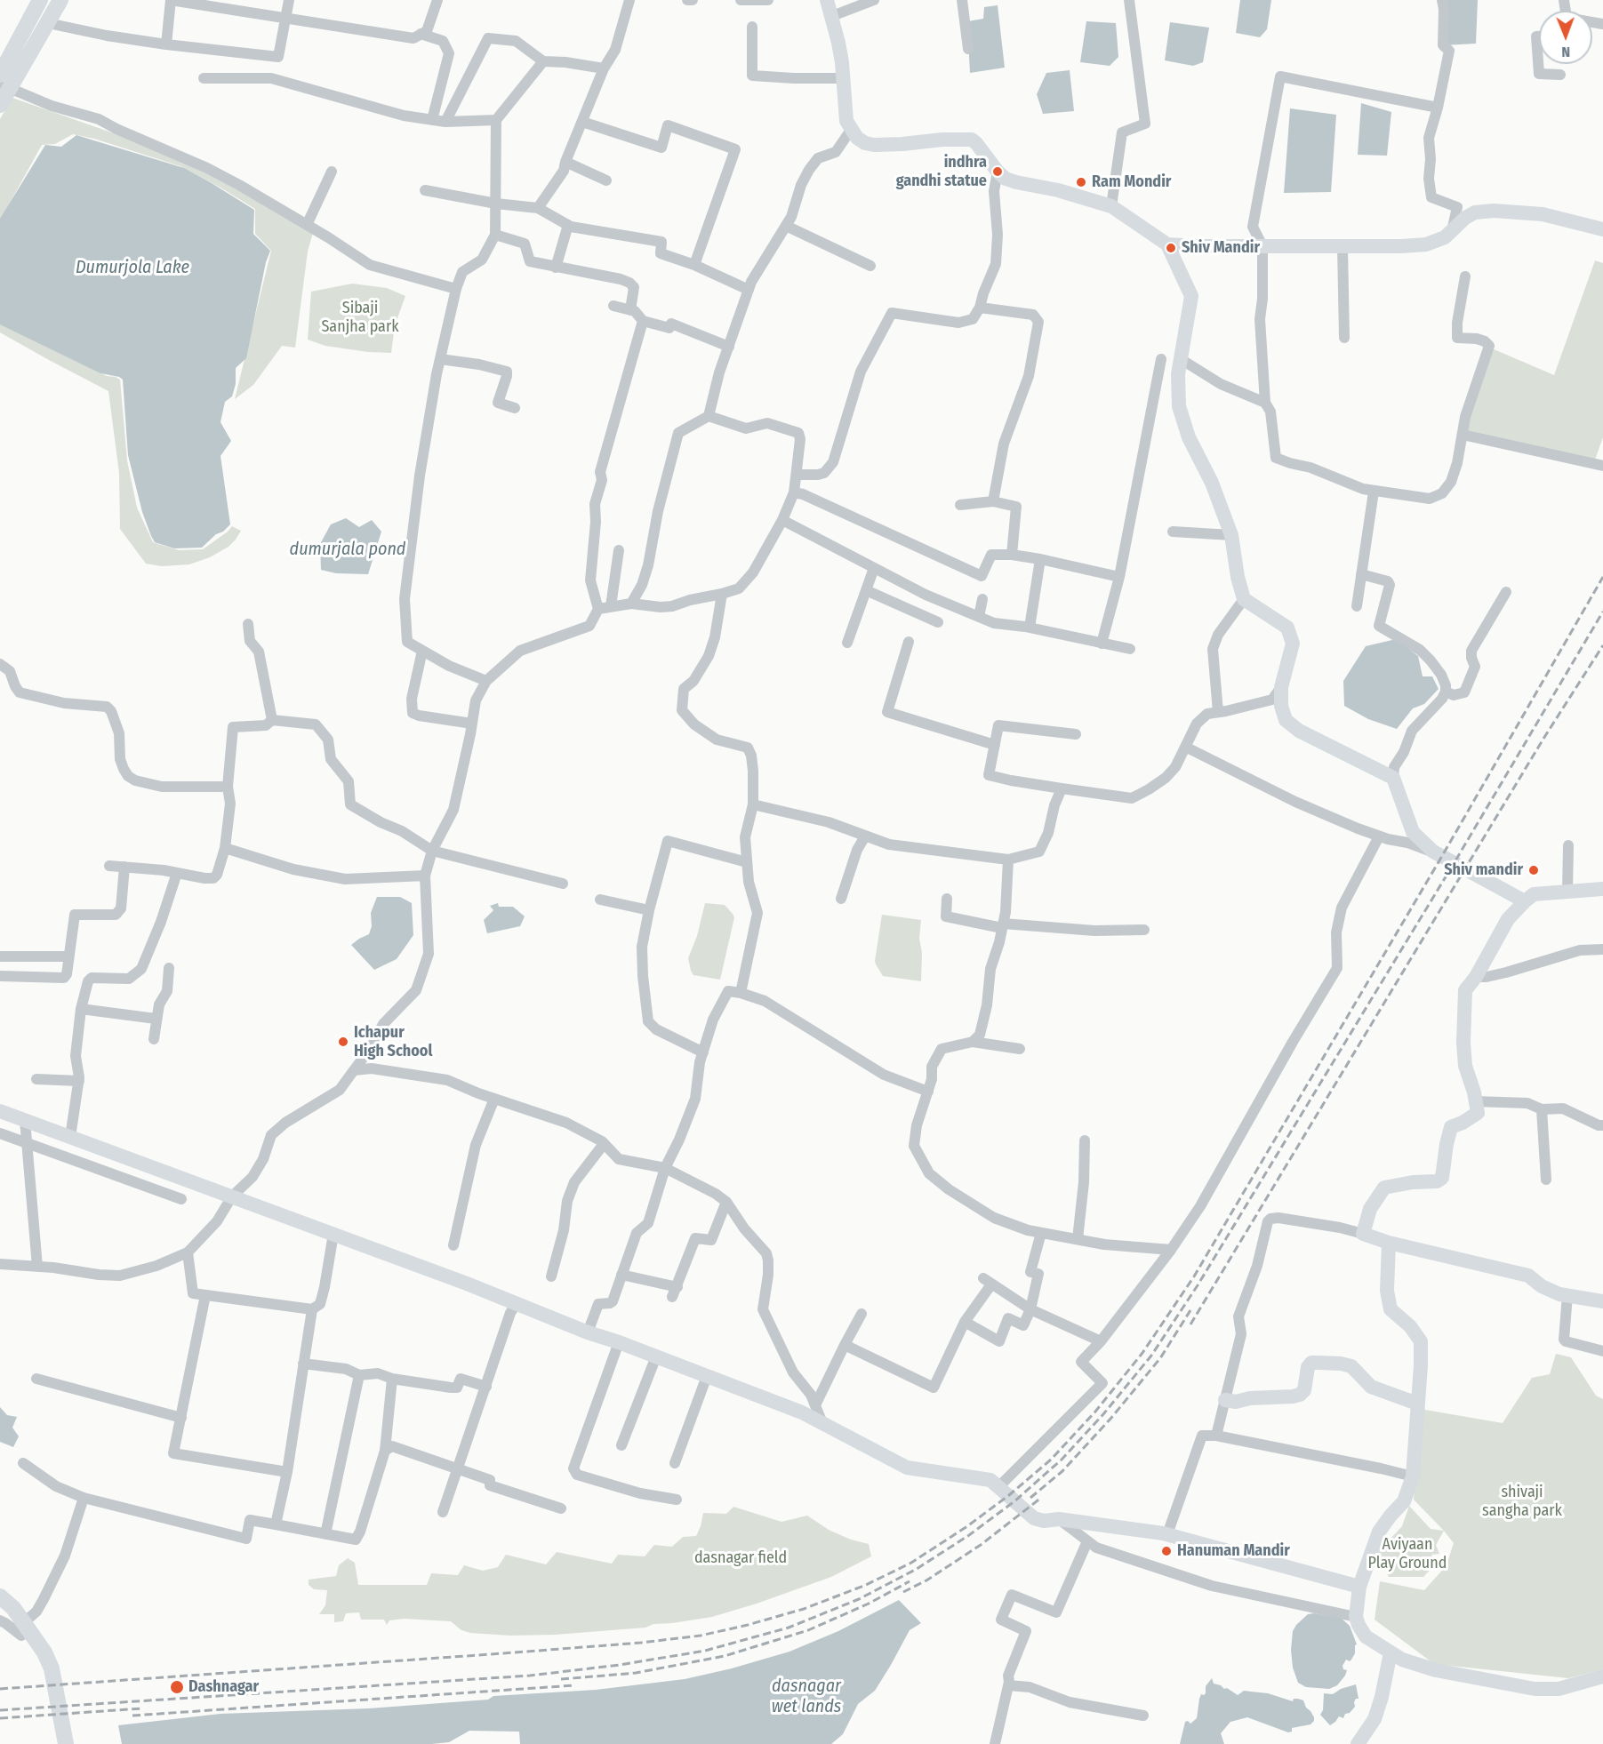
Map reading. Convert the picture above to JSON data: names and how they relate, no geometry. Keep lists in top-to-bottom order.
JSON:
{
  "water": ["Dumurjola Lake", "dumurjala pond", "dasnagar wet lands"],
  "parks": [
    "Sibaji Sanjha park",
    "shivaji sangha park",
    "Aviyaan Play Ground",
    "dasnagar field"
  ],
  "places": [
    "indhra gandhi statue",
    "Ram Mondir",
    "Shiv Mandir",
    "Shiv mandir",
    "Ichapur High School",
    "Hanuman Mandir",
    "Dashnagar"
  ],
  "north": "bottom"
}
